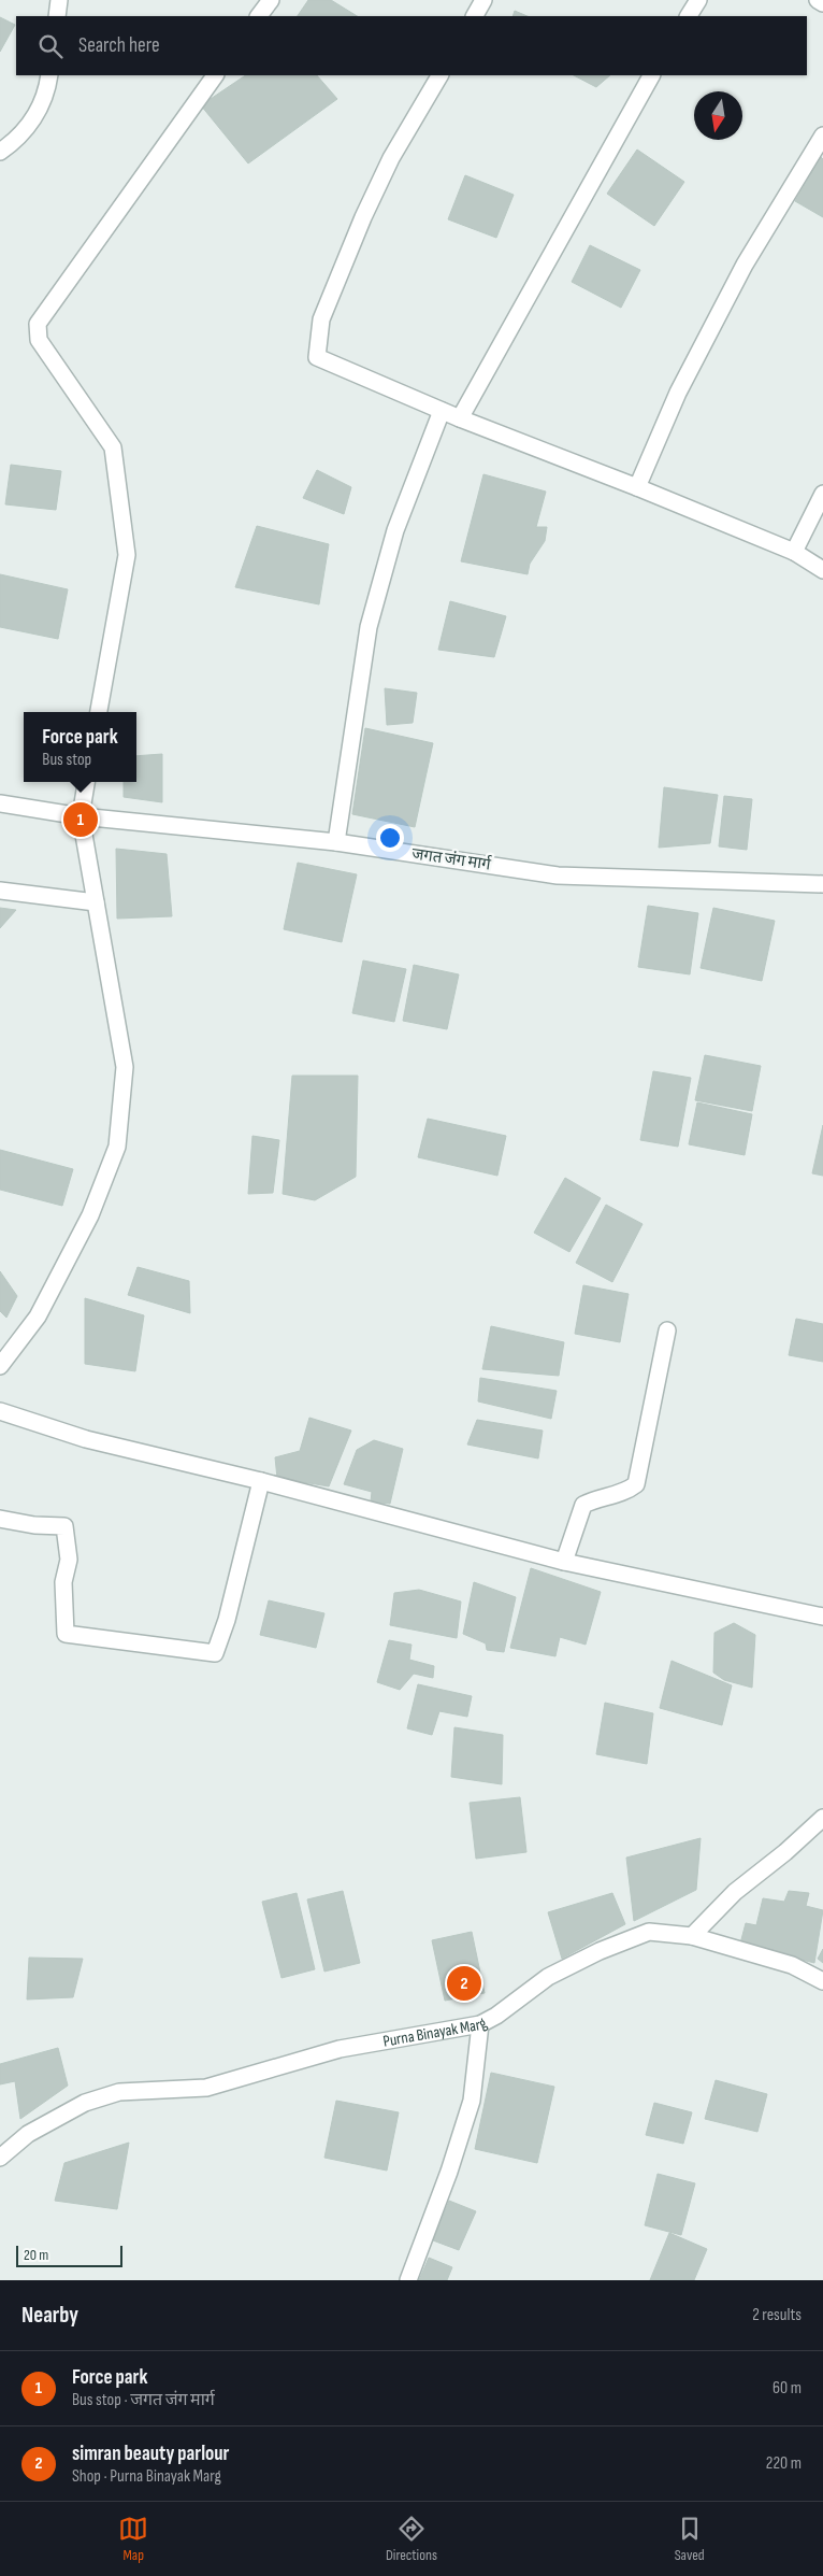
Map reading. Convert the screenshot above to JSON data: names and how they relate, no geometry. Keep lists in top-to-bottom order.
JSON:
{
  "streets": {
    "street": ["जगत जंग मार्ग", "Purna Binayak Marg"]
  },
  "scale_bar": "20 m",
  "north": "bottom",
  "page": {
    "search": "Search here",
    "popup": ["Force park", "Bus stop"],
    "pins": ["1", "2"],
    "scale": "20 m",
    "heading": ["Nearby", "2 results"],
    "list": [
      {
        "mark": "1",
        "name": "Force park",
        "note": "Bus stop · जगत जंग मार्ग",
        "value": "60 m"
      },
      {
        "mark": "2",
        "name": "simran beauty parlour",
        "note": "Shop · Purna Binayak Marg",
        "value": "220 m"
      }
    ],
    "nav": ["Map", "Directions", "Saved"]
  }
}
